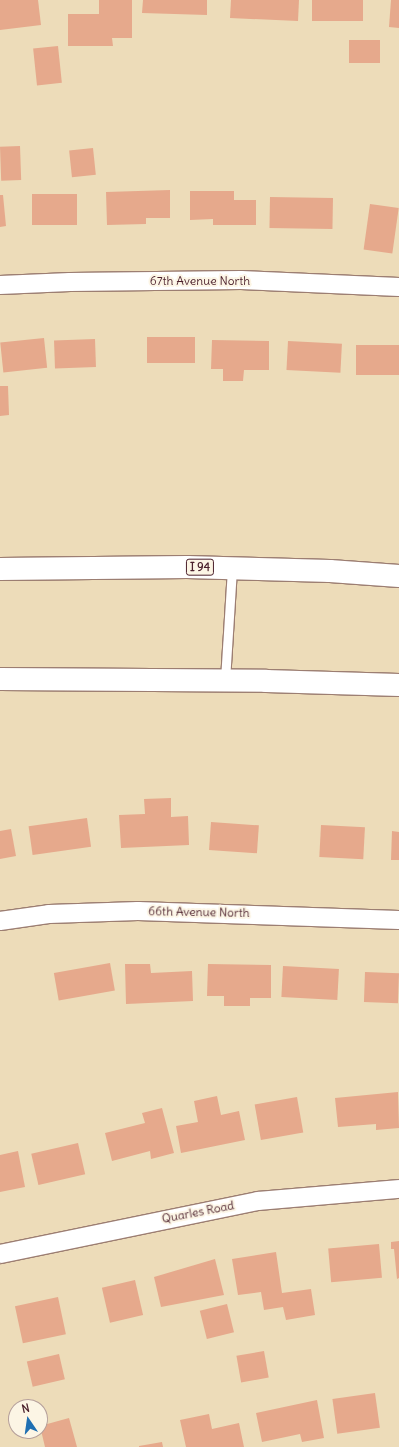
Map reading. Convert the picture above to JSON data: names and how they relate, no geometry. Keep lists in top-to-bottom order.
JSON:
{
  "streets": {
    "highway": ["I 94"],
    "street": ["67th Avenue North", "66th Avenue North", "Quarles Road"]
  },
  "north": "top"
}
